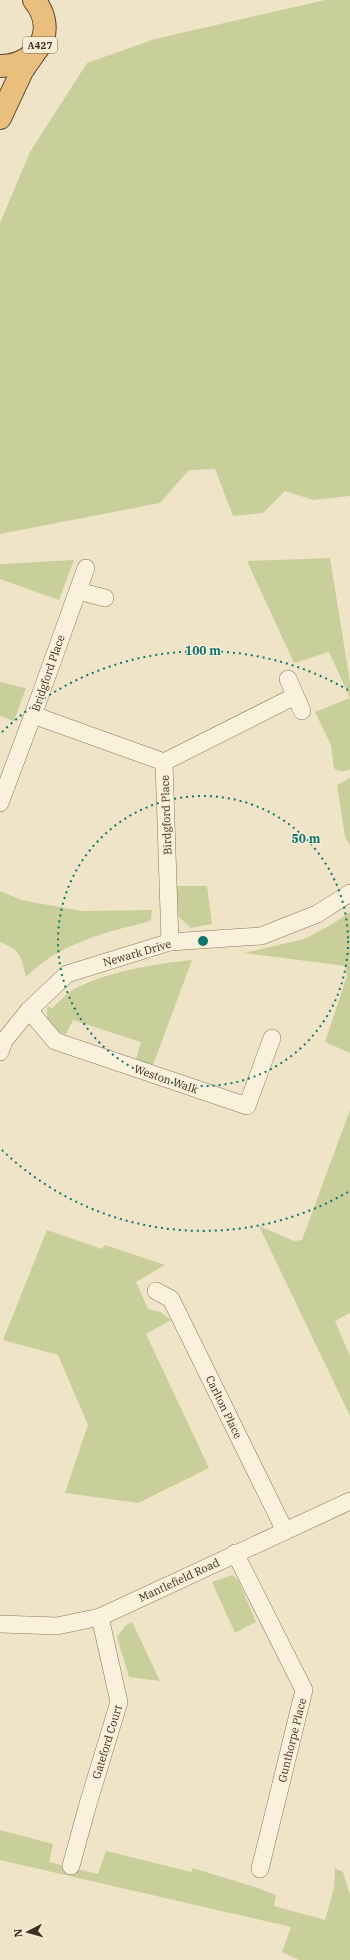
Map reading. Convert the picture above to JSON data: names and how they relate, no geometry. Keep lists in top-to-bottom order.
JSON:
{
  "streets": {
    "highway": ["A427"],
    "street": [
      "Bridgford Place",
      "Birdgford Place",
      "Newark Drive",
      "Weston Walk",
      "Carlton Place",
      "Mantlefield Road",
      "Gunthorpe Place",
      "Gateford Court"
    ]
  },
  "crossings": [
    ["Bridgford Place", "Birdgford Place"],
    ["Birdgford Place", "Newark Drive"],
    ["Newark Drive", "Weston Walk"],
    ["Carlton Place", "Mantlefield Road"],
    ["Mantlefield Road", "Gunthorpe Place"],
    ["Mantlefield Road", "Gateford Court"]
  ],
  "north": "left",
  "rings": ["100 m", "50 m"]
}
